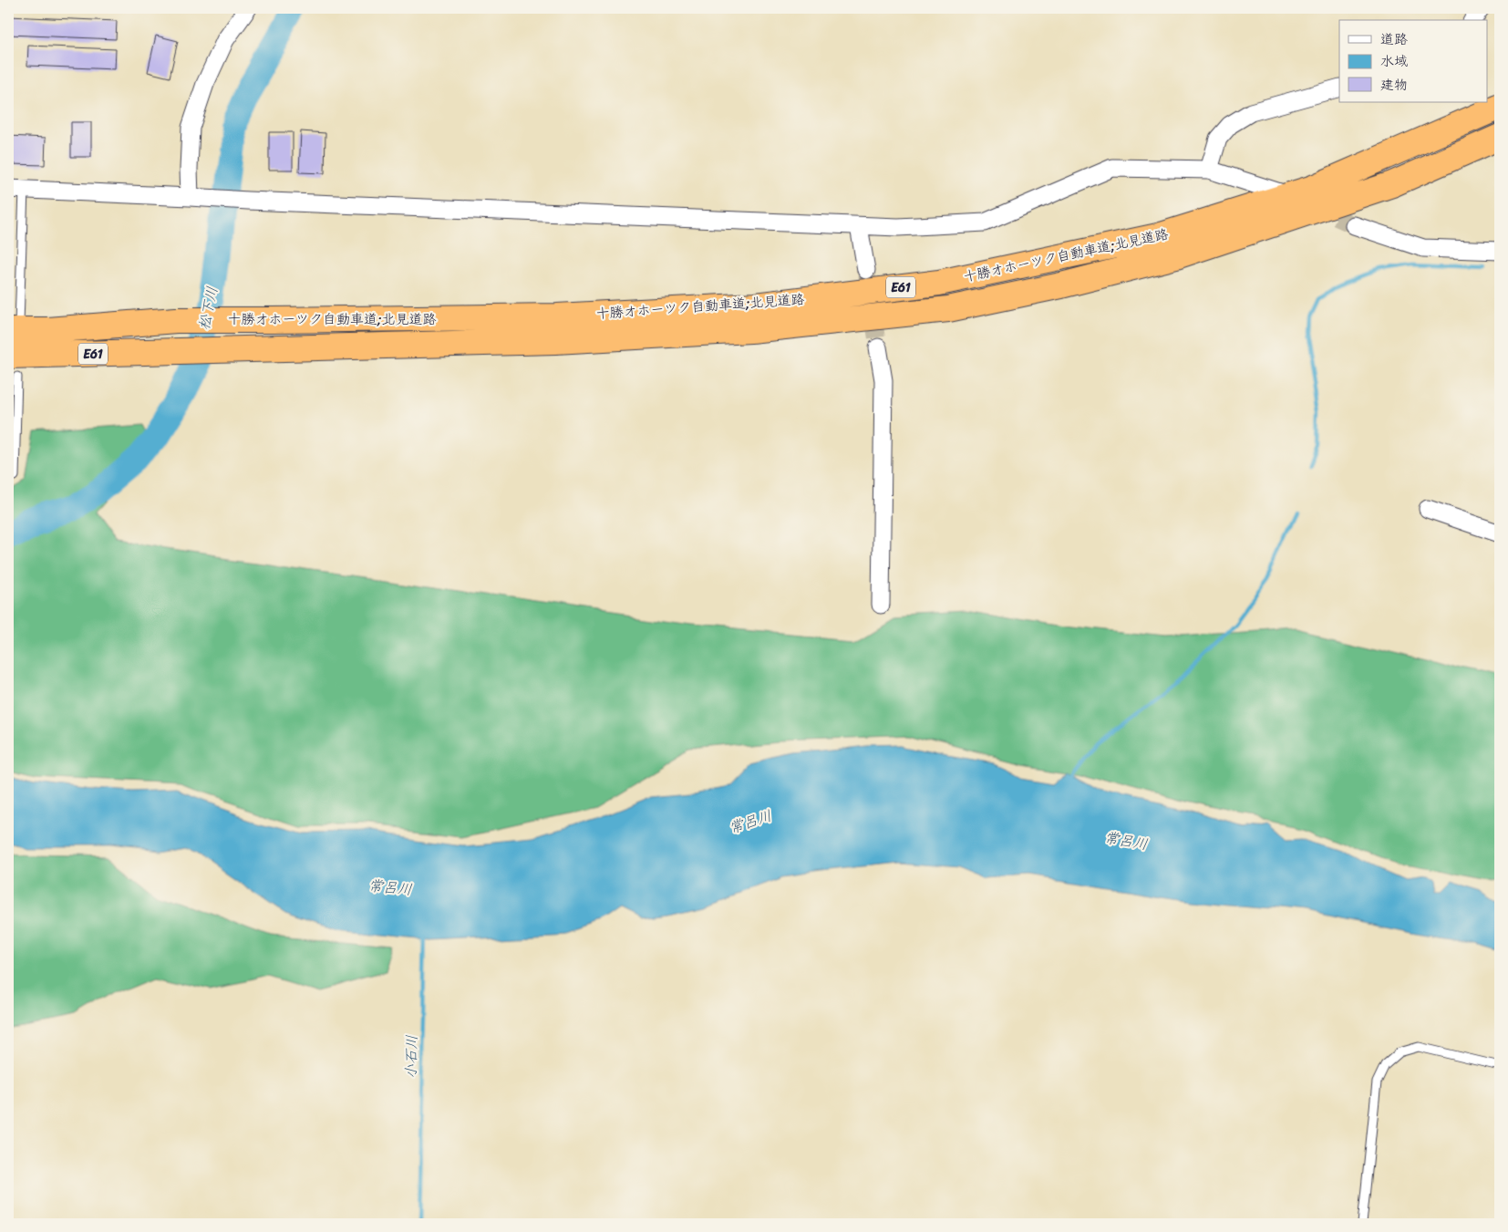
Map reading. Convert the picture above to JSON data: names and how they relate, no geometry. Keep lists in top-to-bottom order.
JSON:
{
  "streets": {
    "highway": ["十勝オホーツク自動車道;北見道路", "E61"]
  },
  "water": ["松下川", "常呂川", "小石川"],
  "legend": ["道路", "水域", "建物"]
}
